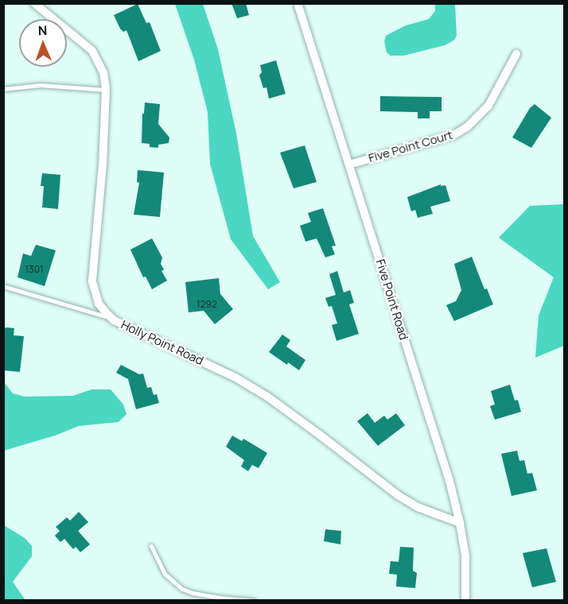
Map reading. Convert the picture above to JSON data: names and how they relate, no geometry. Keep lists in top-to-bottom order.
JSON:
{
  "streets": {
    "street": ["Five Point Court", "Five Point Road", "Holly Point Road"]
  },
  "crossings": [
    ["Five Point Court", "Five Point Road"],
    ["Five Point Road", "Holly Point Road"]
  ],
  "house_numbers": ["1301", "1292"],
  "north": "top"
}
